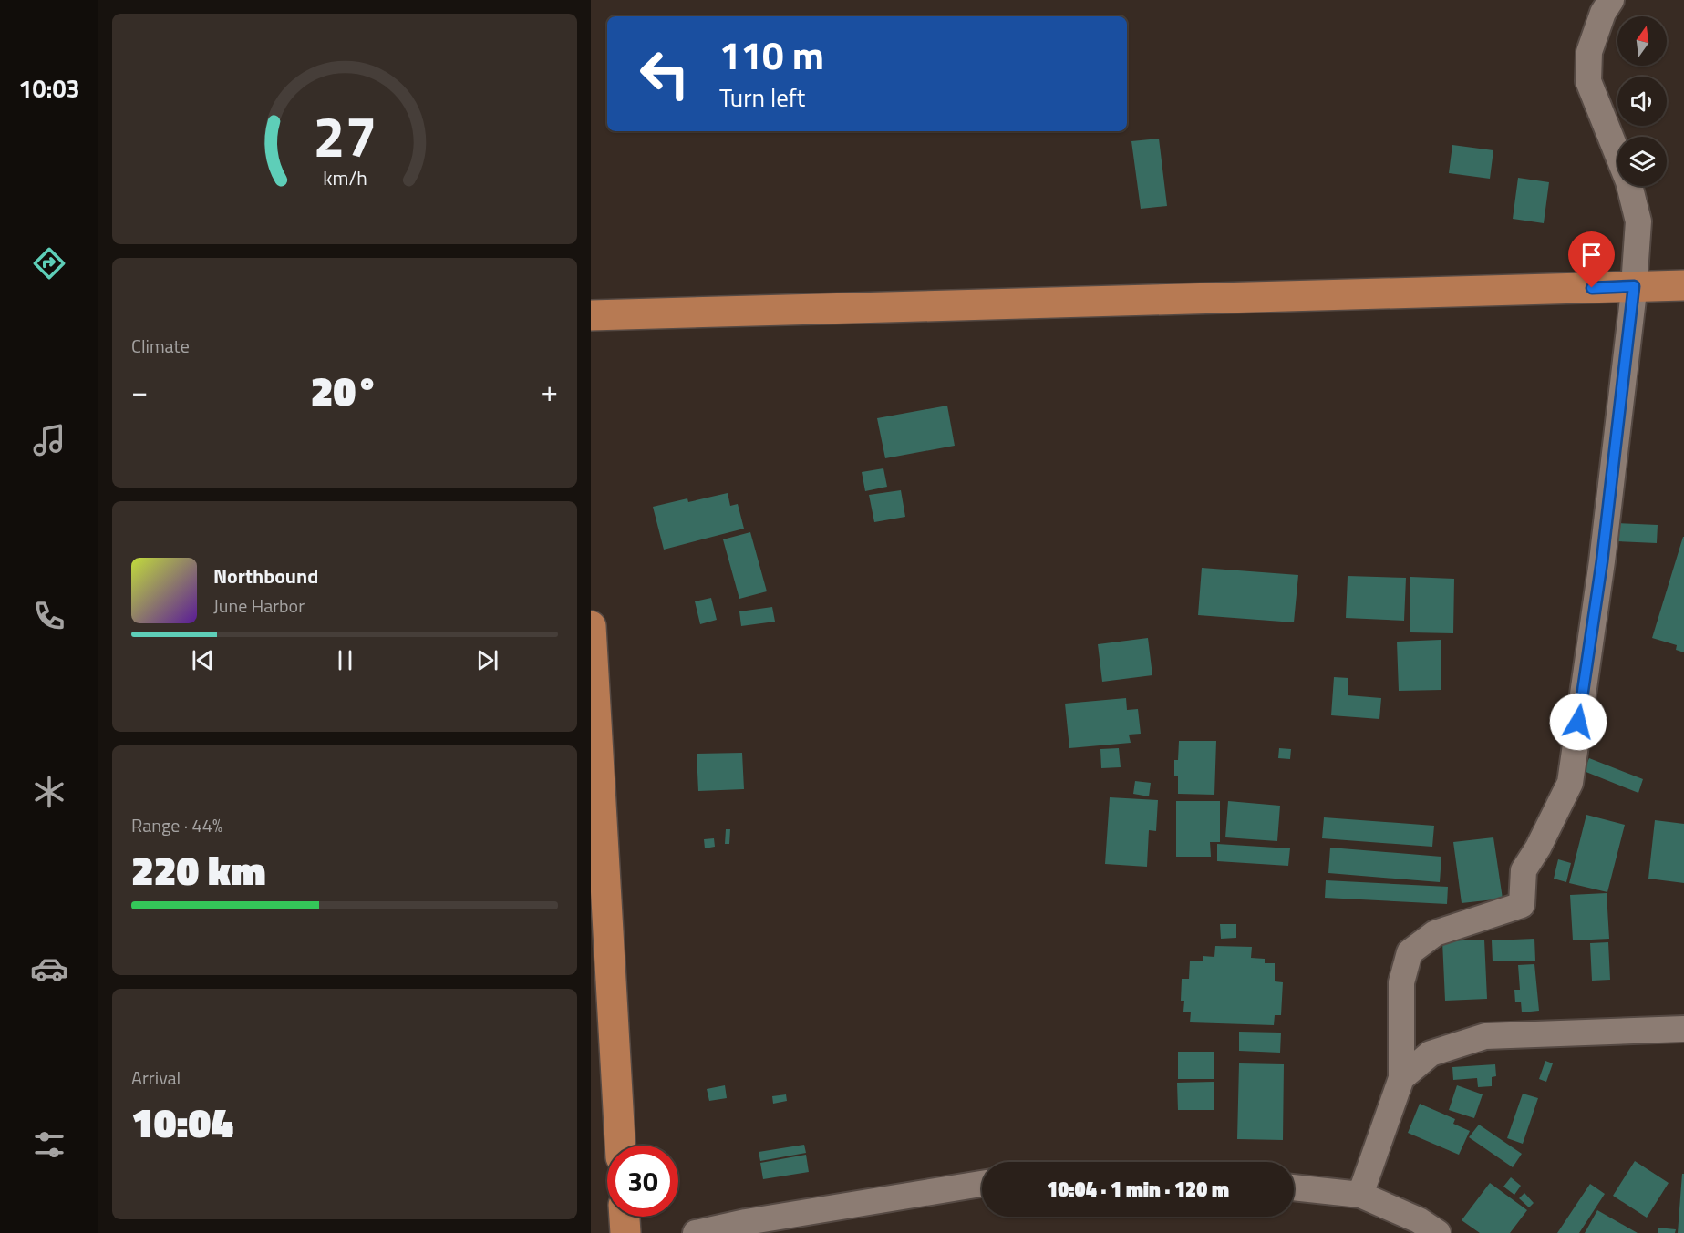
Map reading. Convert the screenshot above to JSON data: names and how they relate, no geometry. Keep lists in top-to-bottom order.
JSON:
{
  "north": "top",
  "page": {
    "tabs": "10:03",
    "turn": ["110 m", "Turn left"],
    "tile": [
      "Climate",
      ["Range · 44%", "220 km"],
      ["Arrival", "10:04"]
    ],
    "heat": ["−", "20°", "+"],
    "song": ["Northbound", "June Harbor"],
    "limit": "30",
    "trip": "10:04 · 1 min · 120 m",
    "gauge": ["27", "km/h"]
  }
}
